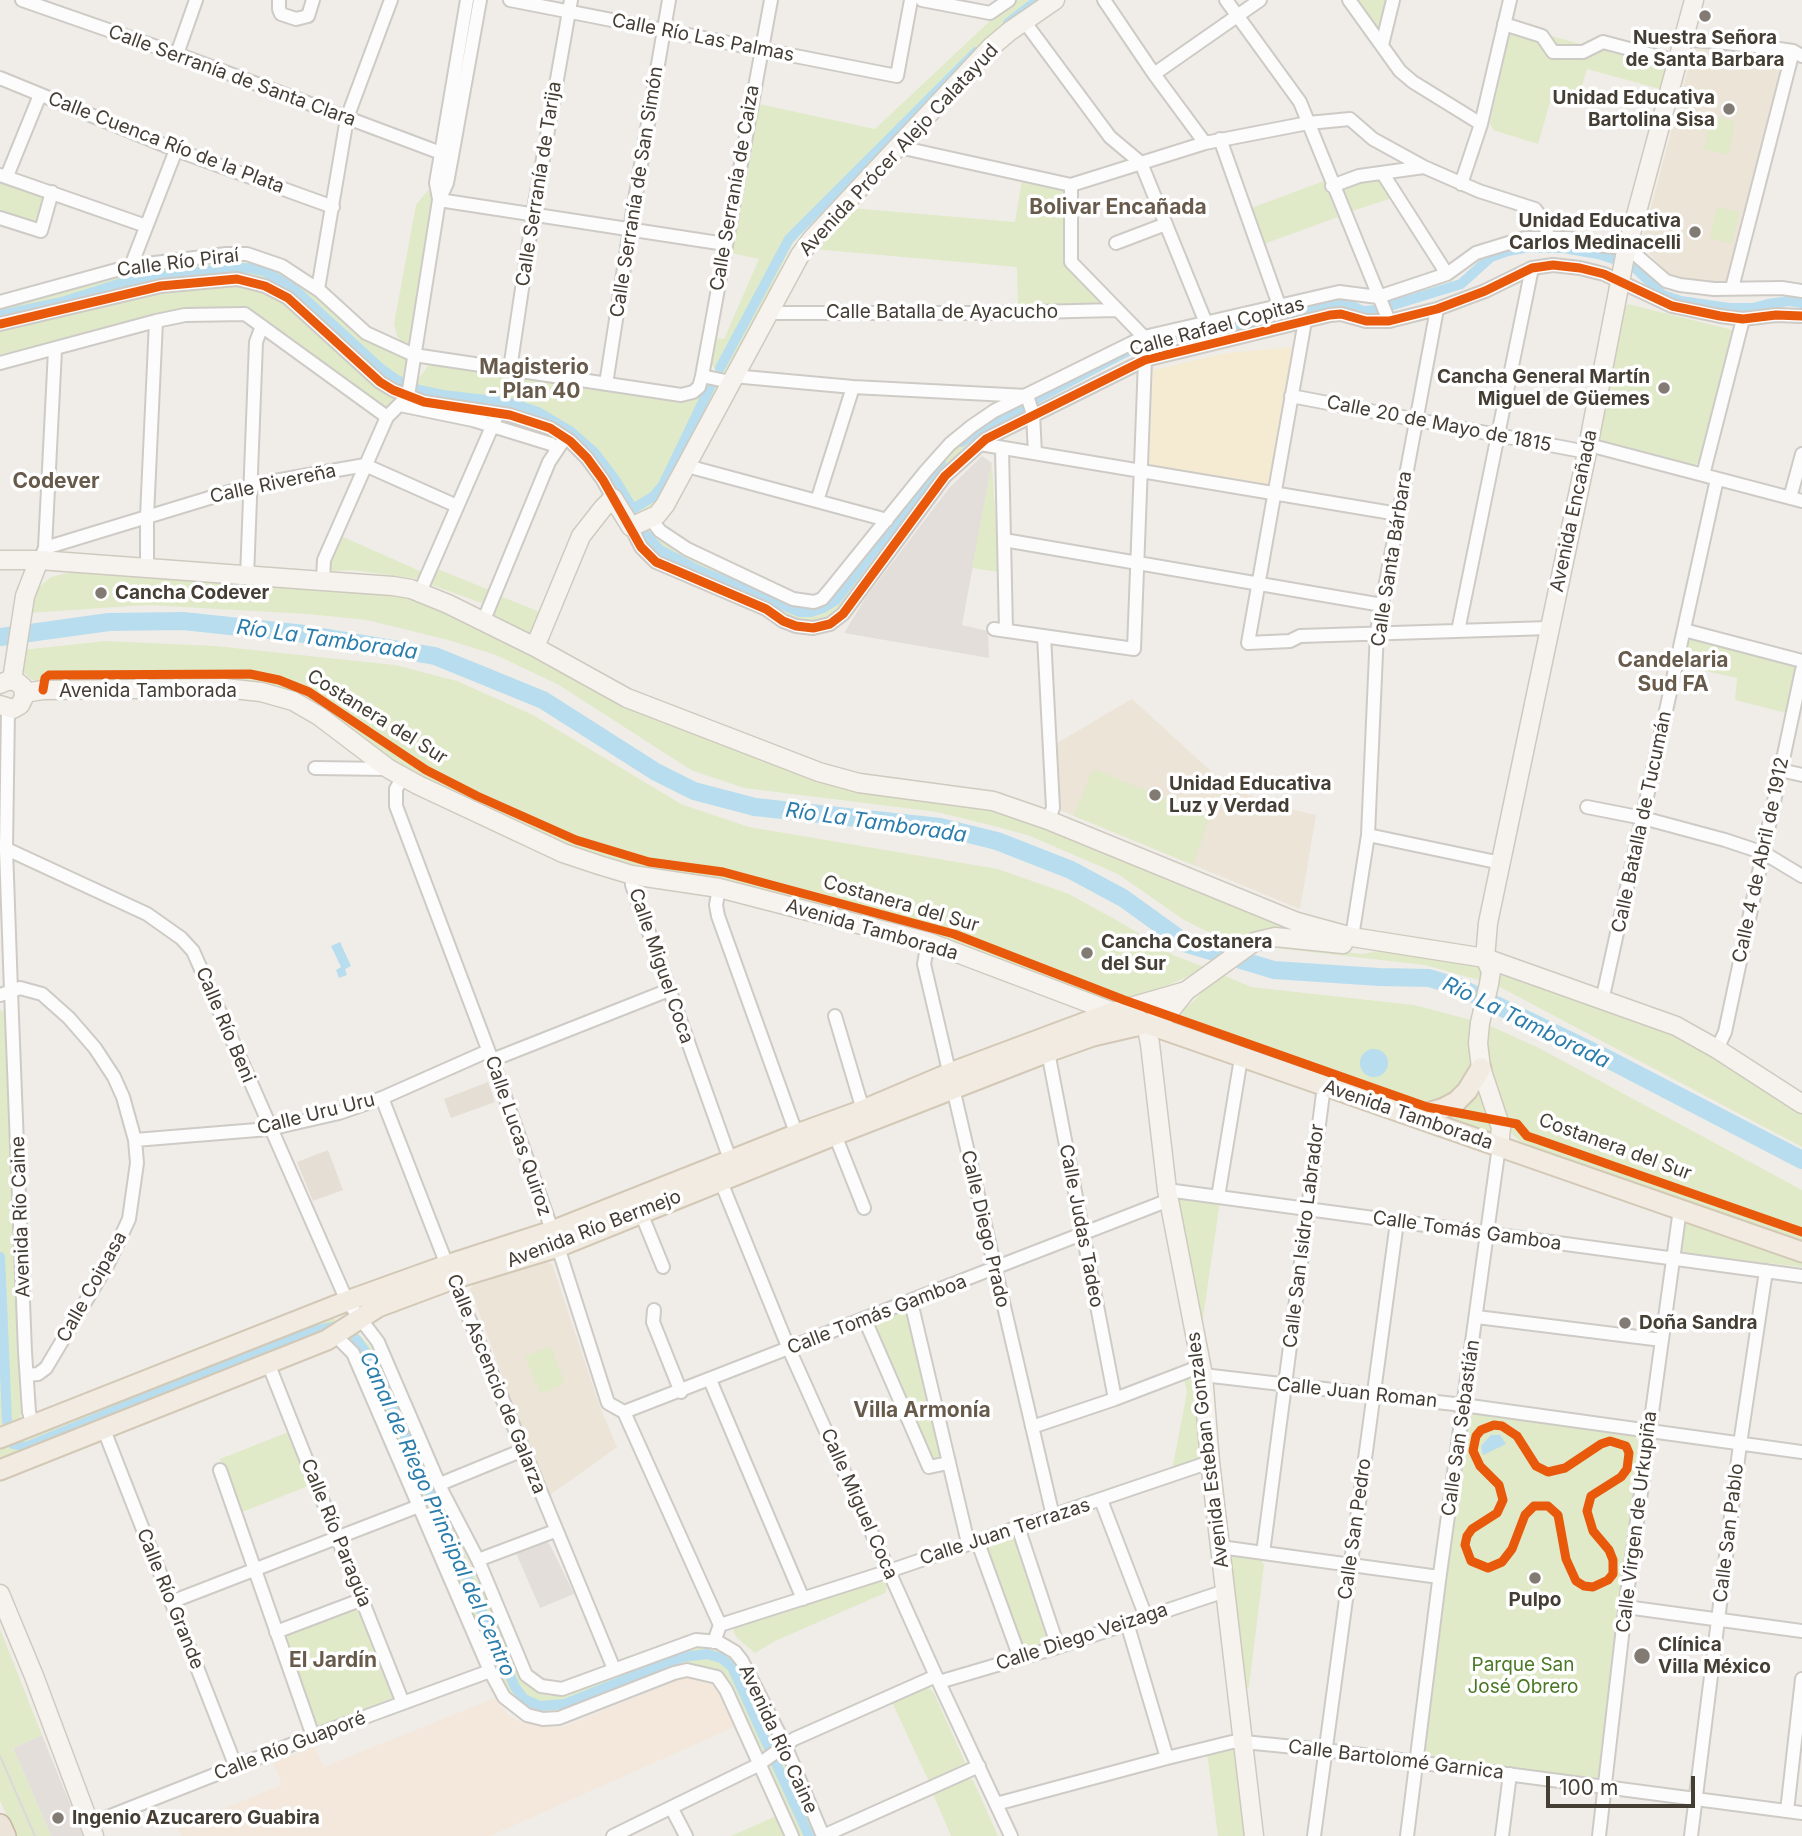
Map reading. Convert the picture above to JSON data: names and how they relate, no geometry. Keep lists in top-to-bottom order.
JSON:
{
  "streets": {
    "main road": [
      "Avenida Prócer Alejo Calatayud",
      "Calle Rivereña",
      "Avenida Encañada",
      "Avenida Tamborada",
      "Avenida Río Bermejo",
      "Calle San Sebastián",
      "Avenida Esteban Gonzales"
    ],
    "street": [
      "Calle Río Las Palmas",
      "Calle Serranía de Santa Clara",
      "Calle Cuenca Río de la Plata",
      "Calle Serranía de Tarija",
      "Calle Serranía de Caiza",
      "Calle Serranía de San Simón",
      "Calle Río Piraí",
      "Calle Batalla de Ayacucho",
      "Calle Rafael Copitas",
      "Calle 20 de Mayo de 1815",
      "Calle Santa Bárbara",
      "Calle Batalla de Tucumán",
      "Calle 4 de Abril de 1912",
      "Calle Miguel Coca",
      "Calle Río Beni",
      "Calle Uru Uru",
      "Calle Lucas Quiroz",
      "Avenida Río Caine",
      "Calle Judas Tadeo",
      "Calle Diego Prado",
      "Calle Tomás Gamboa",
      "Calle San Isidro Labrador",
      "Calle Coipasa",
      "Calle Ascencio de Galarza",
      "Calle Juan Roman",
      "Calle Virgen de Urkupiña",
      "Calle San Pedro",
      "Calle Juan Terrazas",
      "Calle Río Paragúa",
      "Calle San Pablo",
      "Calle Río Grande",
      "Calle Diego Veizaga",
      "Calle Río Guaporé",
      "Calle Bartolomé Garnica"
    ],
    "cycle path": ["Costanera del Sur"]
  },
  "crossings": [
    ["Calle Río Las Palmas", "Calle Serranía de Tarija"],
    ["Calle Río Las Palmas", "Calle Serranía de Caiza"],
    ["Calle Río Las Palmas", "Calle Serranía de San Simón"],
    ["Avenida Prócer Alejo Calatayud", "Calle Batalla de Ayacucho"],
    ["Avenida Prócer Alejo Calatayud", "Calle Rafael Copitas"],
    ["Calle Serranía de Tarija", "Calle Río Piraí"],
    ["Calle Serranía de Caiza", "Calle Río Piraí"],
    ["Calle Serranía de San Simón", "Calle Río Piraí"],
    ["Calle Rafael Copitas", "Avenida Encañada"],
    ["Calle Rafael Copitas", "Calle Santa Bárbara"],
    ["Calle 20 de Mayo de 1815", "Avenida Encañada"],
    ["Calle 20 de Mayo de 1815", "Calle Santa Bárbara"],
    ["Calle 20 de Mayo de 1815", "Calle Batalla de Tucumán"],
    ["Avenida Encañada", "Calle San Sebastián"],
    ["Calle Santa Bárbara", "Avenida Río Bermejo"],
    ["Avenida Tamborada", "Calle Miguel Coca"],
    ["Avenida Tamborada", "Calle Lucas Quiroz"],
    ["Avenida Tamborada", "Avenida Río Bermejo"],
    ["Avenida Tamborada", "Calle Diego Prado"],
    ["Avenida Tamborada", "Calle San Isidro Labrador"],
    ["Avenida Tamborada", "Calle San Sebastián"],
    ["Avenida Tamborada", "Avenida Esteban Gonzales"],
    ["Avenida Tamborada", "Calle Virgen de Urkupiña"],
    ["Calle Miguel Coca", "Calle Uru Uru"],
    ["Calle Miguel Coca", "Avenida Río Bermejo"],
    ["Calle Miguel Coca", "Calle Tomás Gamboa"],
    ["Calle Miguel Coca", "Calle Juan Terrazas"],
    ["Calle Miguel Coca", "Calle Diego Veizaga"],
    ["Calle Miguel Coca", "Calle Bartolomé Garnica"],
    ["Calle Río Beni", "Calle Uru Uru"],
    ["Calle Río Beni", "Avenida Río Caine"],
    ["Calle Río Beni", "Avenida Río Bermejo"],
    ["Calle Uru Uru", "Calle Lucas Quiroz"],
    ["Calle Uru Uru", "Calle Coipasa"],
    ["Calle Uru Uru", "Calle Ascencio de Galarza"],
    ["Calle Lucas Quiroz", "Avenida Río Bermejo"],
    ["Calle Lucas Quiroz", "Calle Tomás Gamboa"],
    ["Calle Lucas Quiroz", "Calle Juan Terrazas"],
    ["Avenida Río Caine", "Avenida Río Bermejo"],
    ["Avenida Río Caine", "Calle Coipasa"],
    ["Avenida Río Caine", "Calle Diego Veizaga"],
    ["Avenida Río Caine", "Calle Río Guaporé"],
    ["Calle Judas Tadeo", "Avenida Río Bermejo"],
    ["Calle Judas Tadeo", "Calle Tomás Gamboa"],
    ["Calle Judas Tadeo", "Calle Juan Roman"],
    ["Avenida Río Bermejo", "Calle Diego Prado"],
    ["Avenida Río Bermejo", "Calle Ascencio de Galarza"],
    ["Avenida Río Bermejo", "Avenida Esteban Gonzales"],
    ["Avenida Río Bermejo", "Calle Río Paragúa"],
    ["Avenida Río Bermejo", "Calle Río Grande"],
    ["Calle Diego Prado", "Calle Tomás Gamboa"],
    ["Calle Diego Prado", "Calle Juan Roman"],
    ["Calle Diego Prado", "Calle Juan Terrazas"],
    ["Calle Tomás Gamboa", "Calle San Isidro Labrador"],
    ["Calle Tomás Gamboa", "Calle San Sebastián"],
    ["Calle Tomás Gamboa", "Avenida Esteban Gonzales"],
    ["Calle Tomás Gamboa", "Calle Virgen de Urkupiña"],
    ["Calle Tomás Gamboa", "Calle San Pedro"],
    ["Calle Tomás Gamboa", "Calle San Pablo"],
    ["Calle San Isidro Labrador", "Calle Juan Roman"],
    ["Calle Juan Roman", "Calle San Sebastián"],
    ["Calle Juan Roman", "Avenida Esteban Gonzales"],
    ["Calle Juan Roman", "Calle Virgen de Urkupiña"],
    ["Calle Juan Roman", "Calle San Pedro"],
    ["Calle Juan Roman", "Calle San Pablo"],
    ["Calle San Sebastián", "Calle Bartolomé Garnica"],
    ["Avenida Esteban Gonzales", "Calle Juan Terrazas"],
    ["Avenida Esteban Gonzales", "Calle Diego Veizaga"],
    ["Avenida Esteban Gonzales", "Calle Bartolomé Garnica"],
    ["Calle Virgen de Urkupiña", "Calle Bartolomé Garnica"],
    ["Calle San Pedro", "Calle Bartolomé Garnica"],
    ["Calle Río Paragúa", "Calle Río Guaporé"],
    ["Calle San Pablo", "Calle Bartolomé Garnica"],
    ["Calle Río Grande", "Calle Río Guaporé"]
  ],
  "districts": [
    "Bolivar Encañada",
    "Magisterio - Plan 40",
    "Codever",
    "Candelaria Sud FA",
    "Villa Armonía",
    "El Jardín"
  ],
  "water": ["Río La Tamborada", "Canal de Riego Principal del Centro"],
  "parks": ["Parque San José Obrero"],
  "places": [
    "Nuestra Señora de Santa Barbara",
    "Unidad Educativa Bartolina Sisa",
    "Unidad Educativa Carlos Medinacelli",
    "Cancha General Martín Miguel de Güemes",
    "Cancha Codever",
    "Unidad Educativa Luz y Verdad",
    "Cancha Costanera del Sur",
    "Doña Sandra",
    "Pulpo",
    "Clínica Villa México",
    "Ingenio Azucarero Guabira"
  ],
  "scale_bar": "100 m"
}
